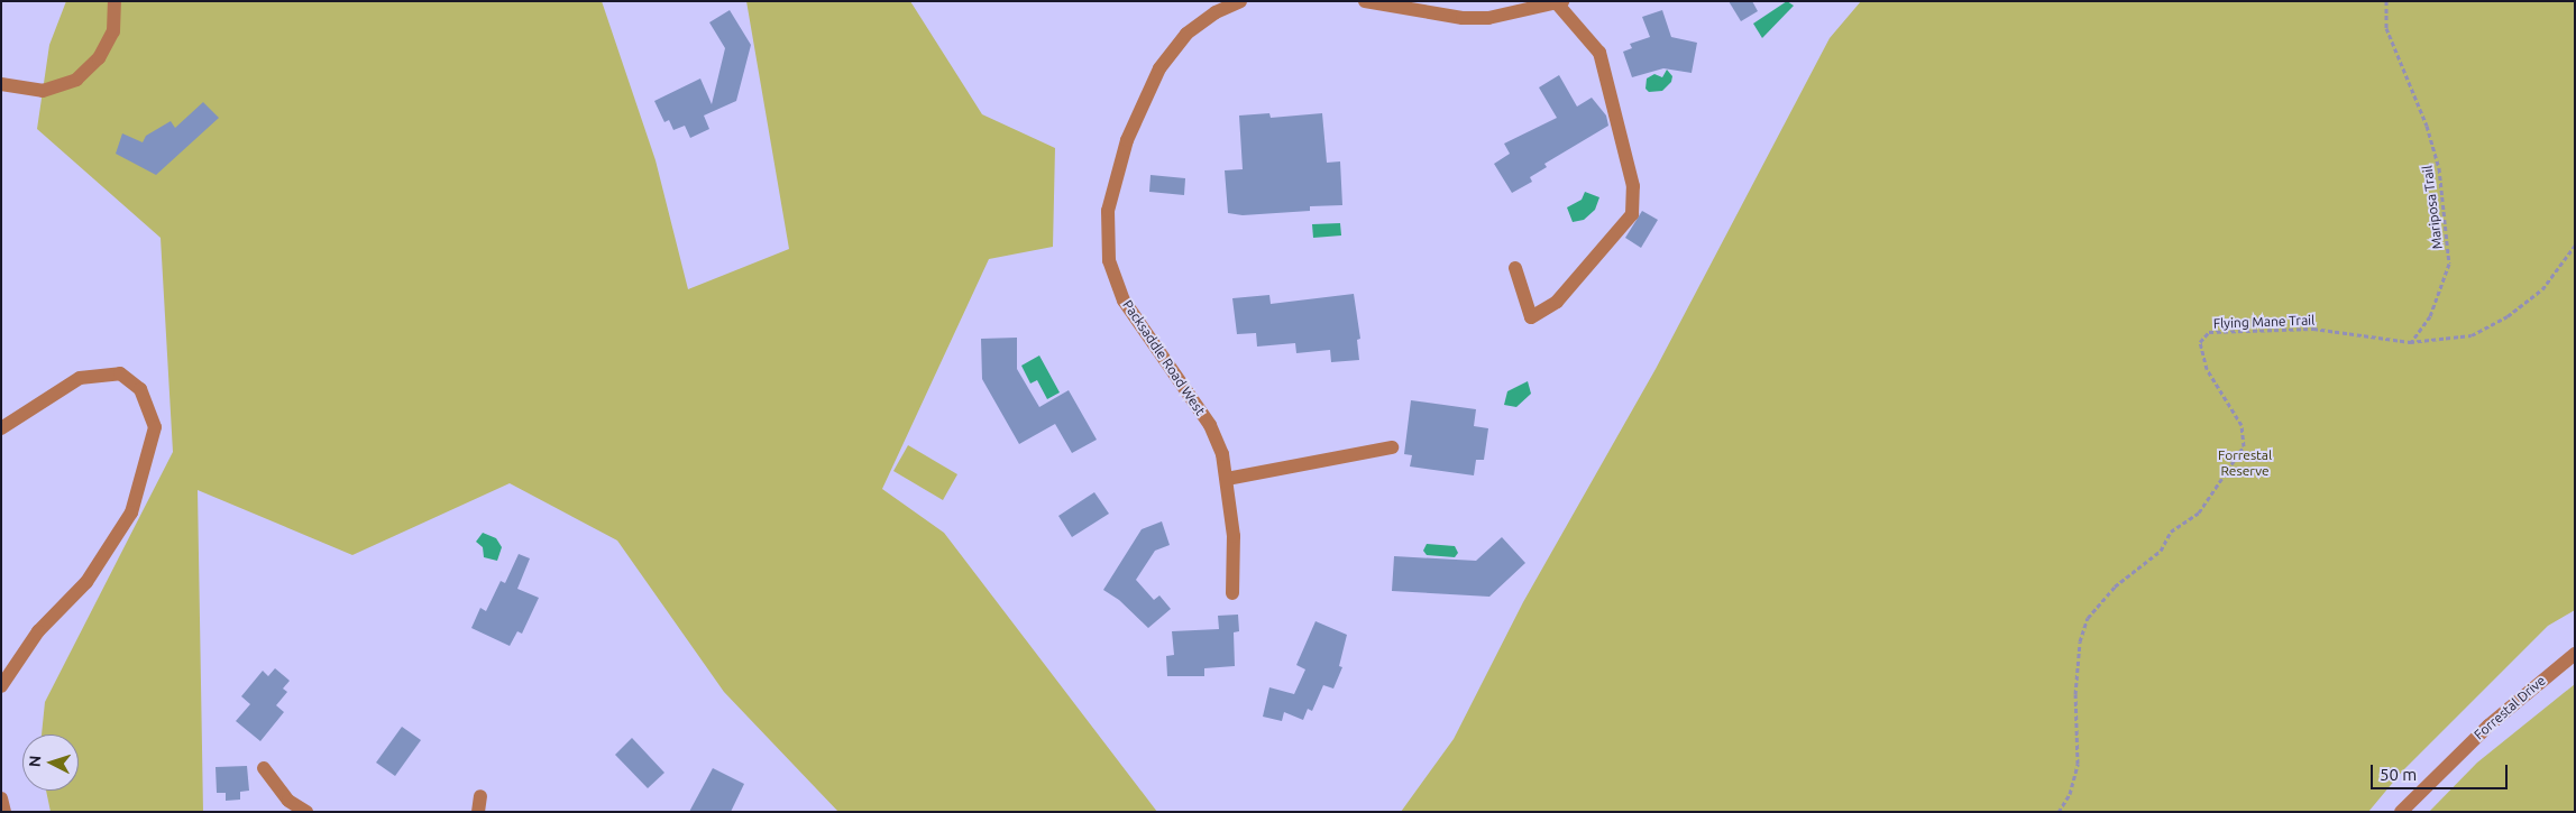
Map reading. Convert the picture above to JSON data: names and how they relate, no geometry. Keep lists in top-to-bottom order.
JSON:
{
  "streets": {
    "street": ["Packsaddle Road West", "Forrestal Drive"],
    "path": ["Mariposa Trail", "Flying Mane Trail"]
  },
  "crossings": [
    ["Mariposa Trail", "Flying Mane Trail"]
  ],
  "parks": ["Forrestal Reserve"],
  "scale_bar": "50 m",
  "north": "left"
}
